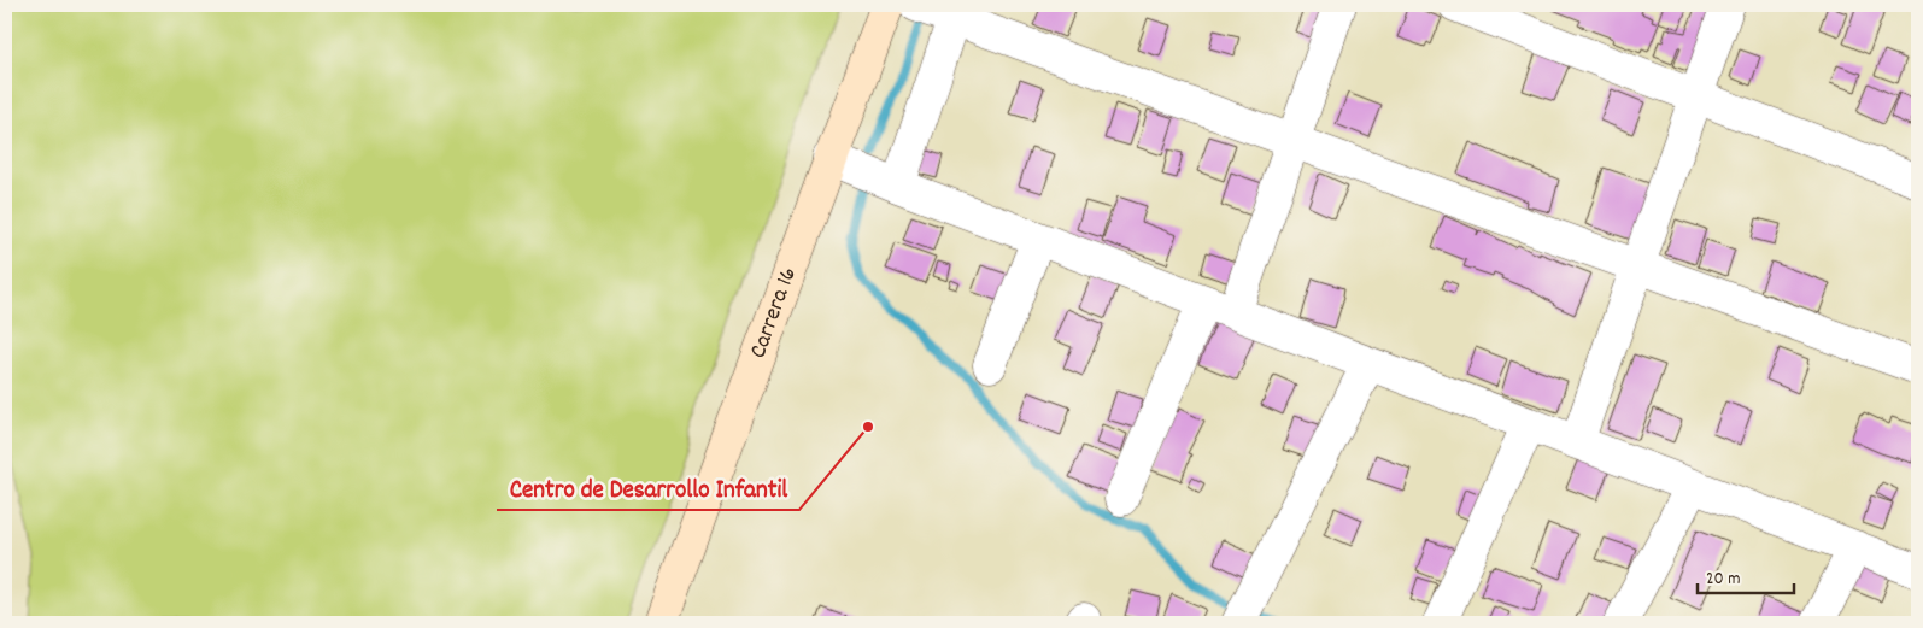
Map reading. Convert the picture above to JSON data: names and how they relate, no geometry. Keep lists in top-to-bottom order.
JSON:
{
  "streets": {
    "main road": ["Carrera 16"]
  },
  "places": ["Centro de Desarrollo Infantil"],
  "scale_bar": "20 m"
}
